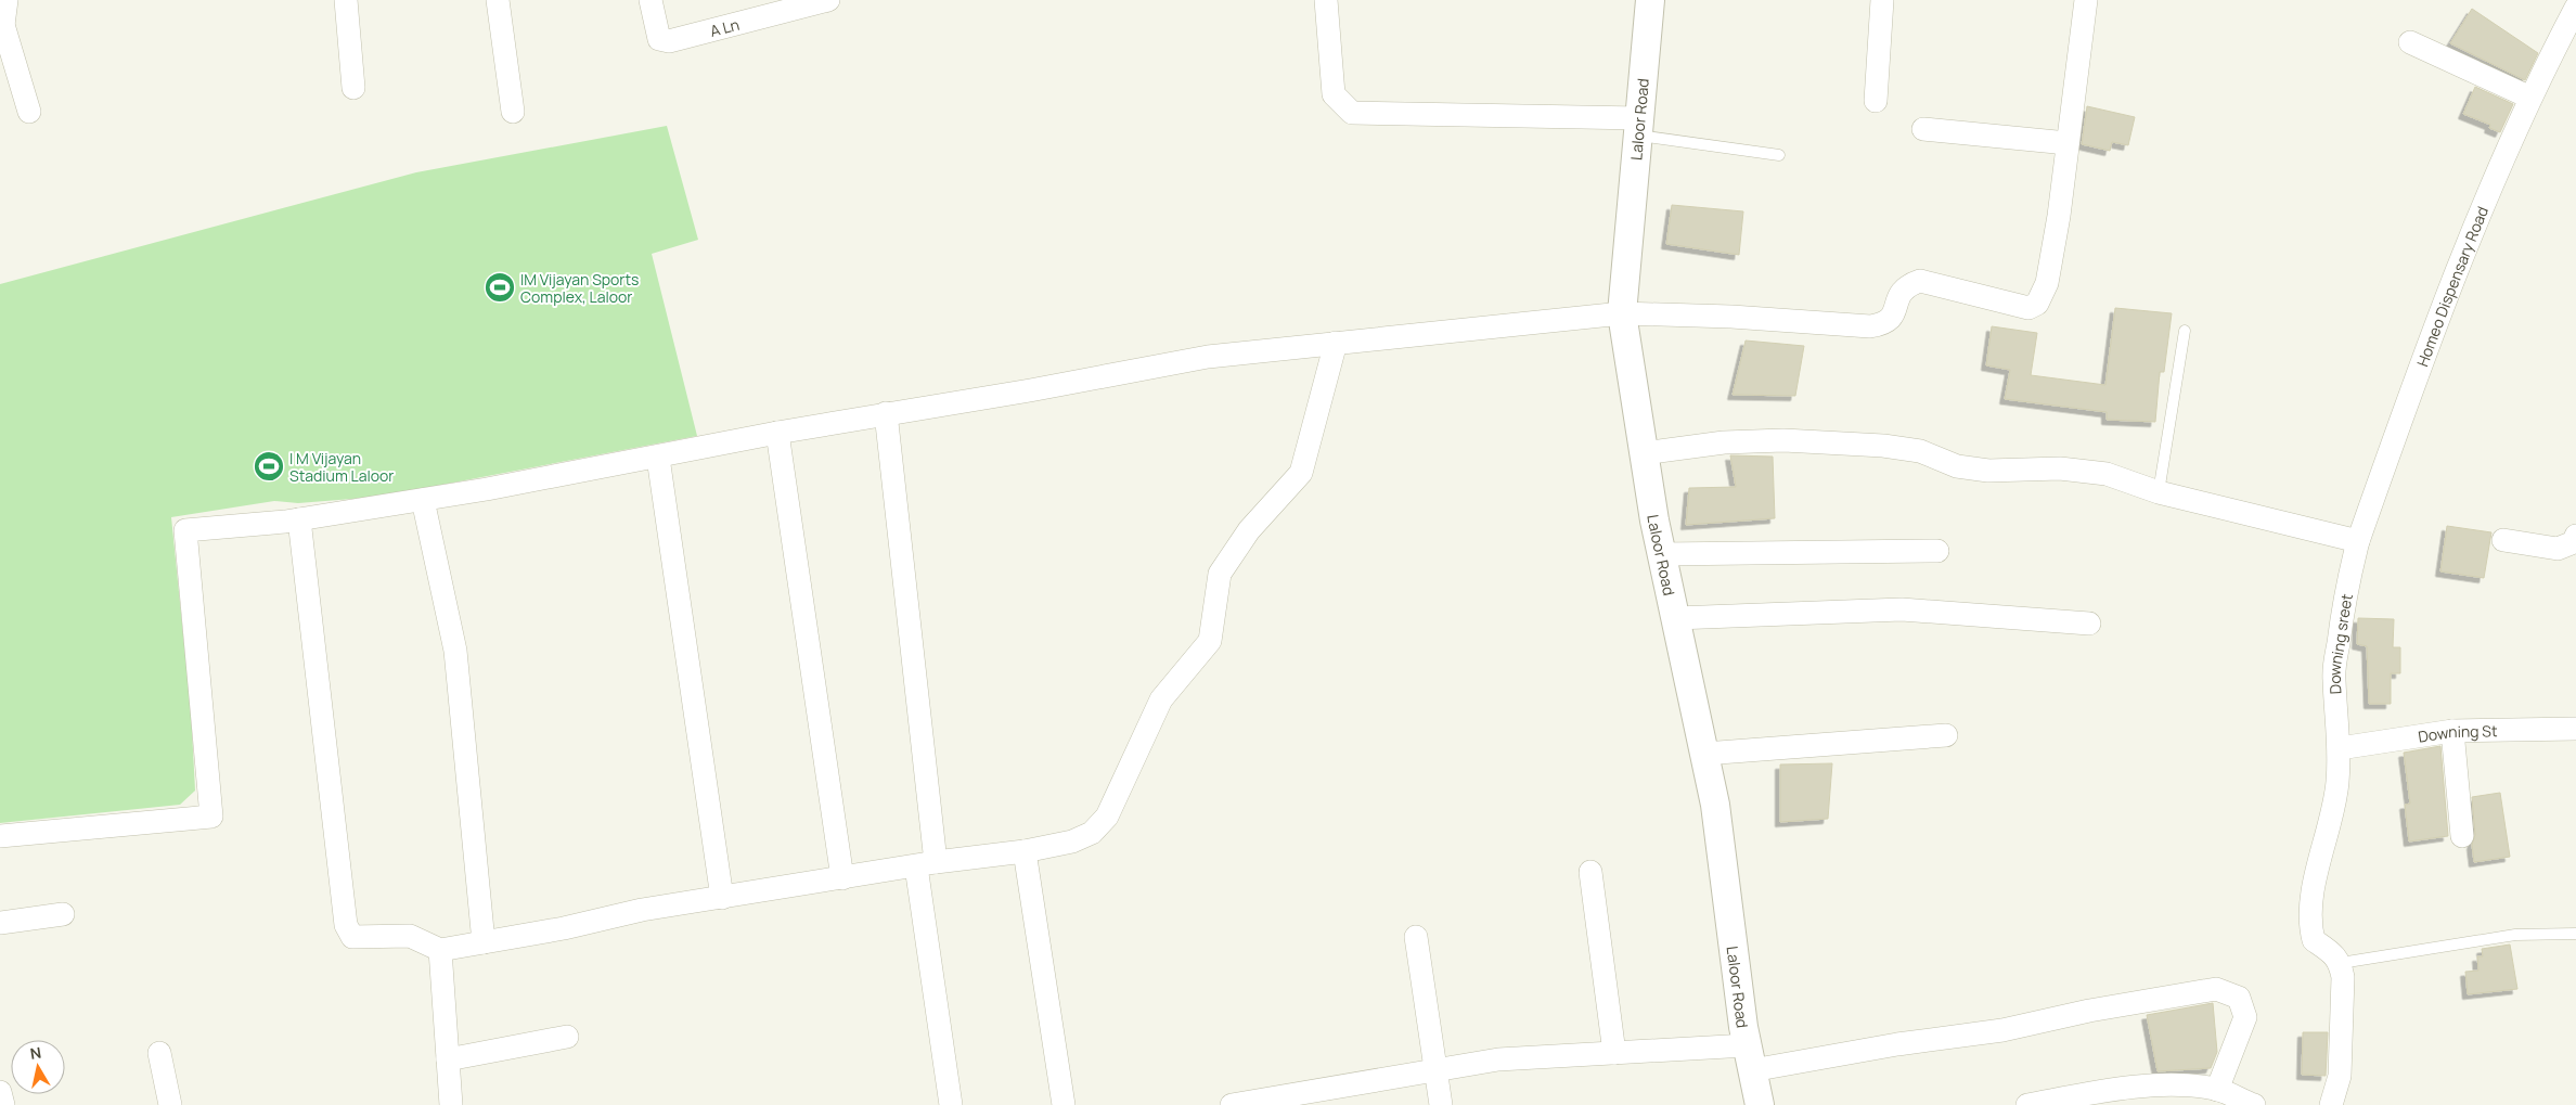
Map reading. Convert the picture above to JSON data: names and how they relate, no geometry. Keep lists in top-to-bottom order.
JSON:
{
  "streets": {
    "street": [
      "A Ln",
      "Laloor Road",
      "Homeo Dispensary Road",
      "Downing sreet",
      "Downing St"
    ]
  },
  "crossings": [
    ["Homeo Dispensary Road", "Downing sreet"],
    ["Downing sreet", "Downing St"]
  ],
  "places": {
    "sports": ["IM Vijayan Sports Complex, Laloor", "I M Vijayan Stadium Laloor"]
  },
  "north": "top"
}
